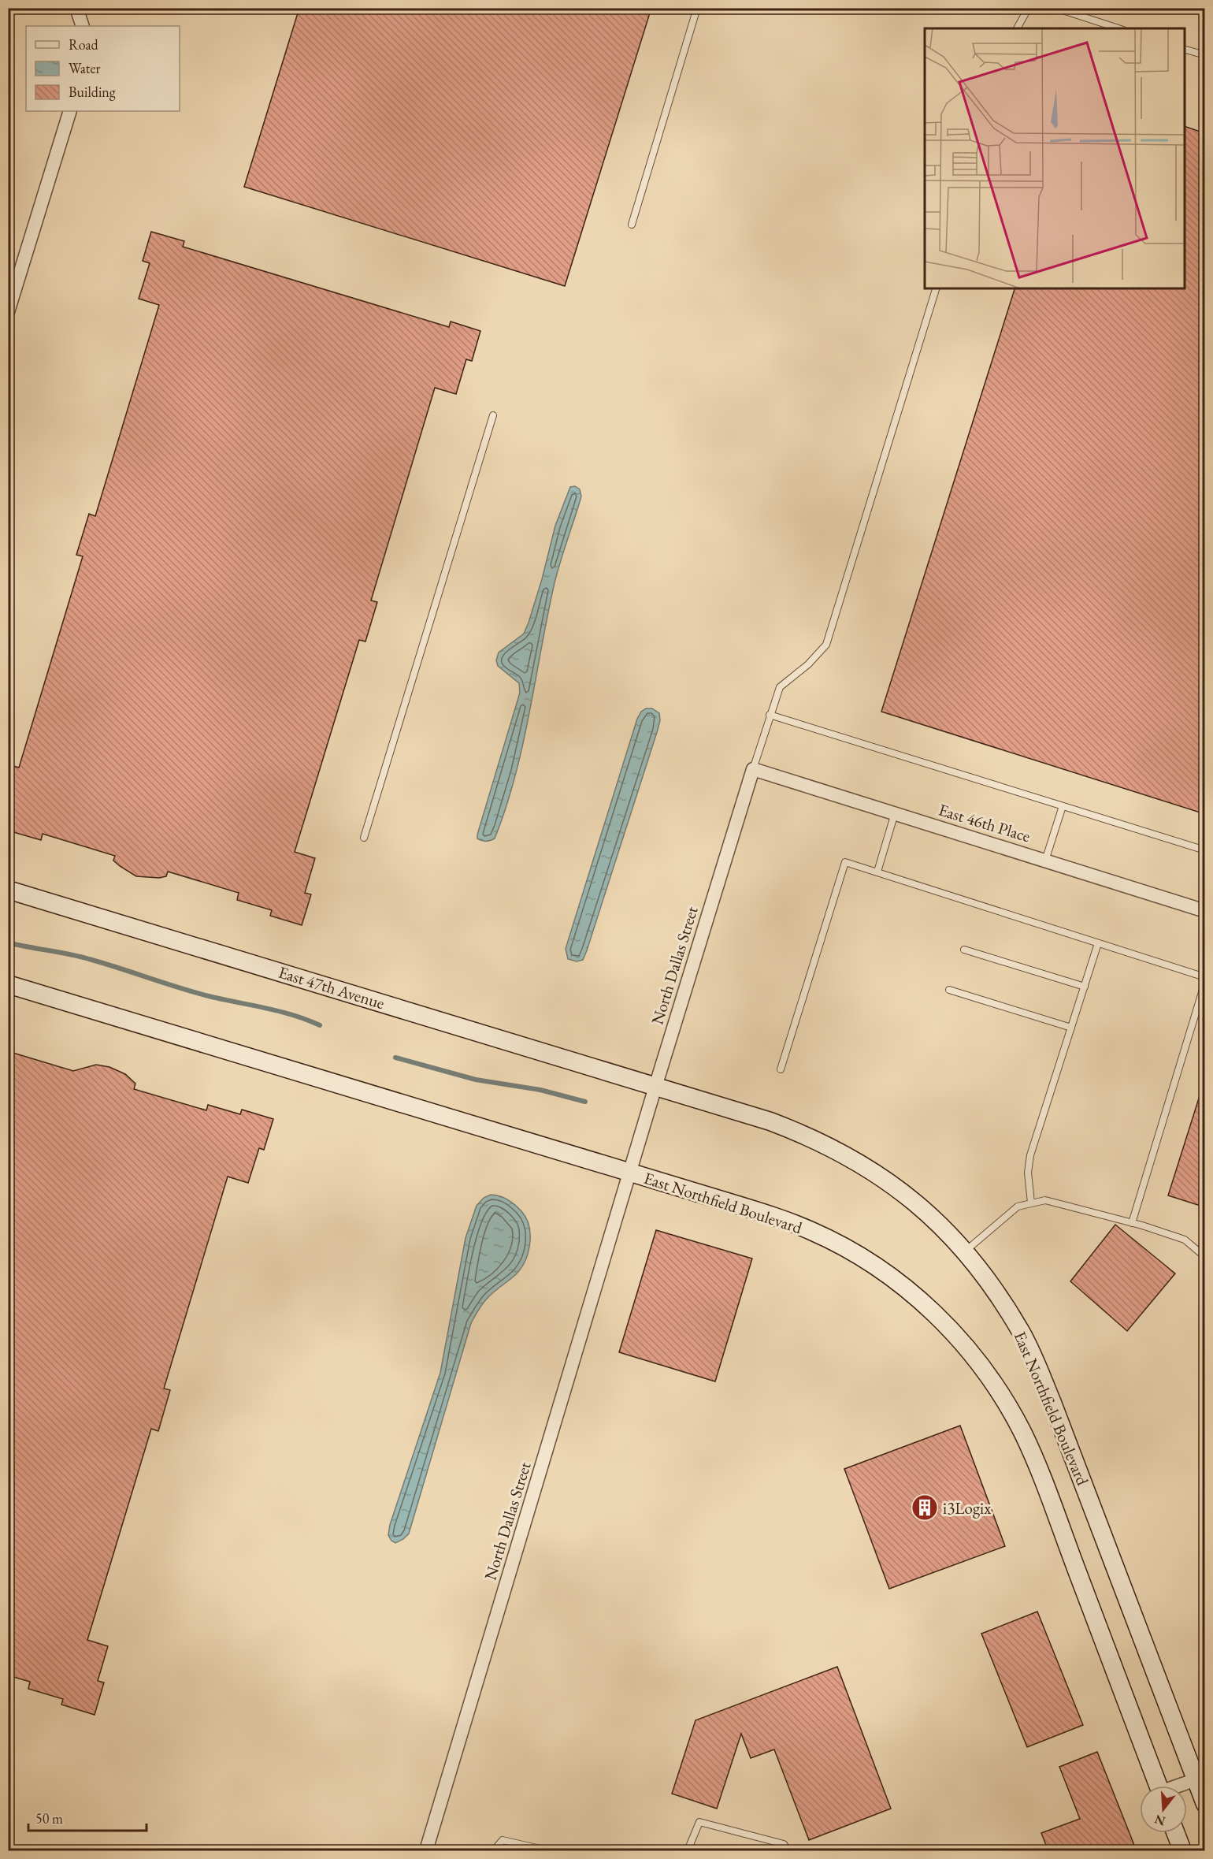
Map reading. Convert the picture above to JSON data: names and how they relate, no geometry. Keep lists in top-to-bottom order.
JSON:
{
  "streets": {
    "main road": ["East 47th Avenue", "East Northfield Boulevard"],
    "street": ["East 46th Place", "North Dallas Street"]
  },
  "crossings": [
    ["East 46th Place", "North Dallas Street"],
    ["North Dallas Street", "East 47th Avenue"],
    ["North Dallas Street", "East Northfield Boulevard"],
    ["East 47th Avenue", "East Northfield Boulevard"]
  ],
  "places": {
    "building": ["i3Logix"]
  },
  "legend": ["Road", "Water", "Building"],
  "scale_bar": "50 m",
  "north": "bottom"
}
